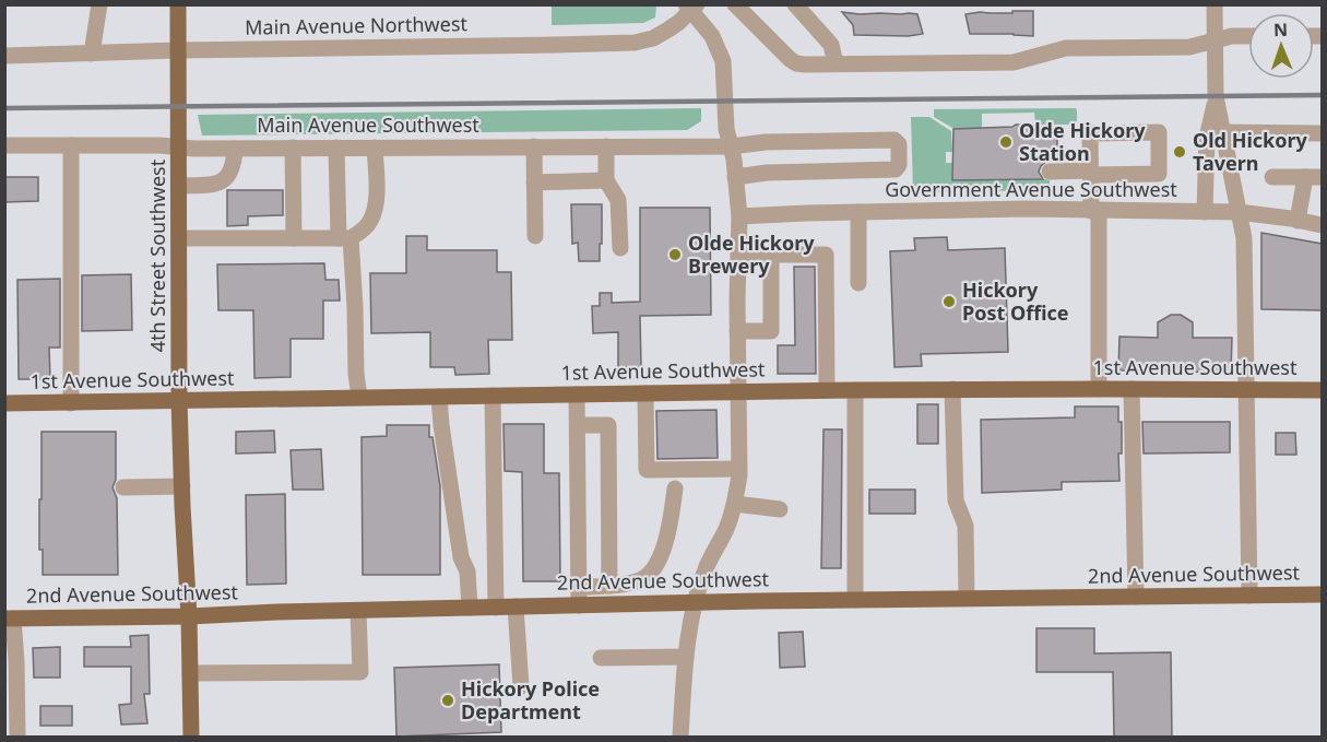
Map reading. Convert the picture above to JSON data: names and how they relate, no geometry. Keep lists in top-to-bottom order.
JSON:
{
  "streets": {
    "main road": ["4th Street Southwest", "1st Avenue Southwest", "2nd Avenue Southwest"],
    "street": ["Main Avenue Northwest", "Main Avenue Southwest", "Government Avenue Southwest"]
  },
  "crossings": [
    ["Main Avenue Northwest", "4th Street Southwest"],
    ["Main Avenue Southwest", "4th Street Southwest"],
    ["4th Street Southwest", "1st Avenue Southwest"],
    ["4th Street Southwest", "2nd Avenue Southwest"]
  ],
  "places": [
    "Olde Hickory Station",
    "Old Hickory Tavern",
    "Olde Hickory Brewery",
    "Hickory Post Office",
    "Hickory Police Department"
  ],
  "north": "top"
}
